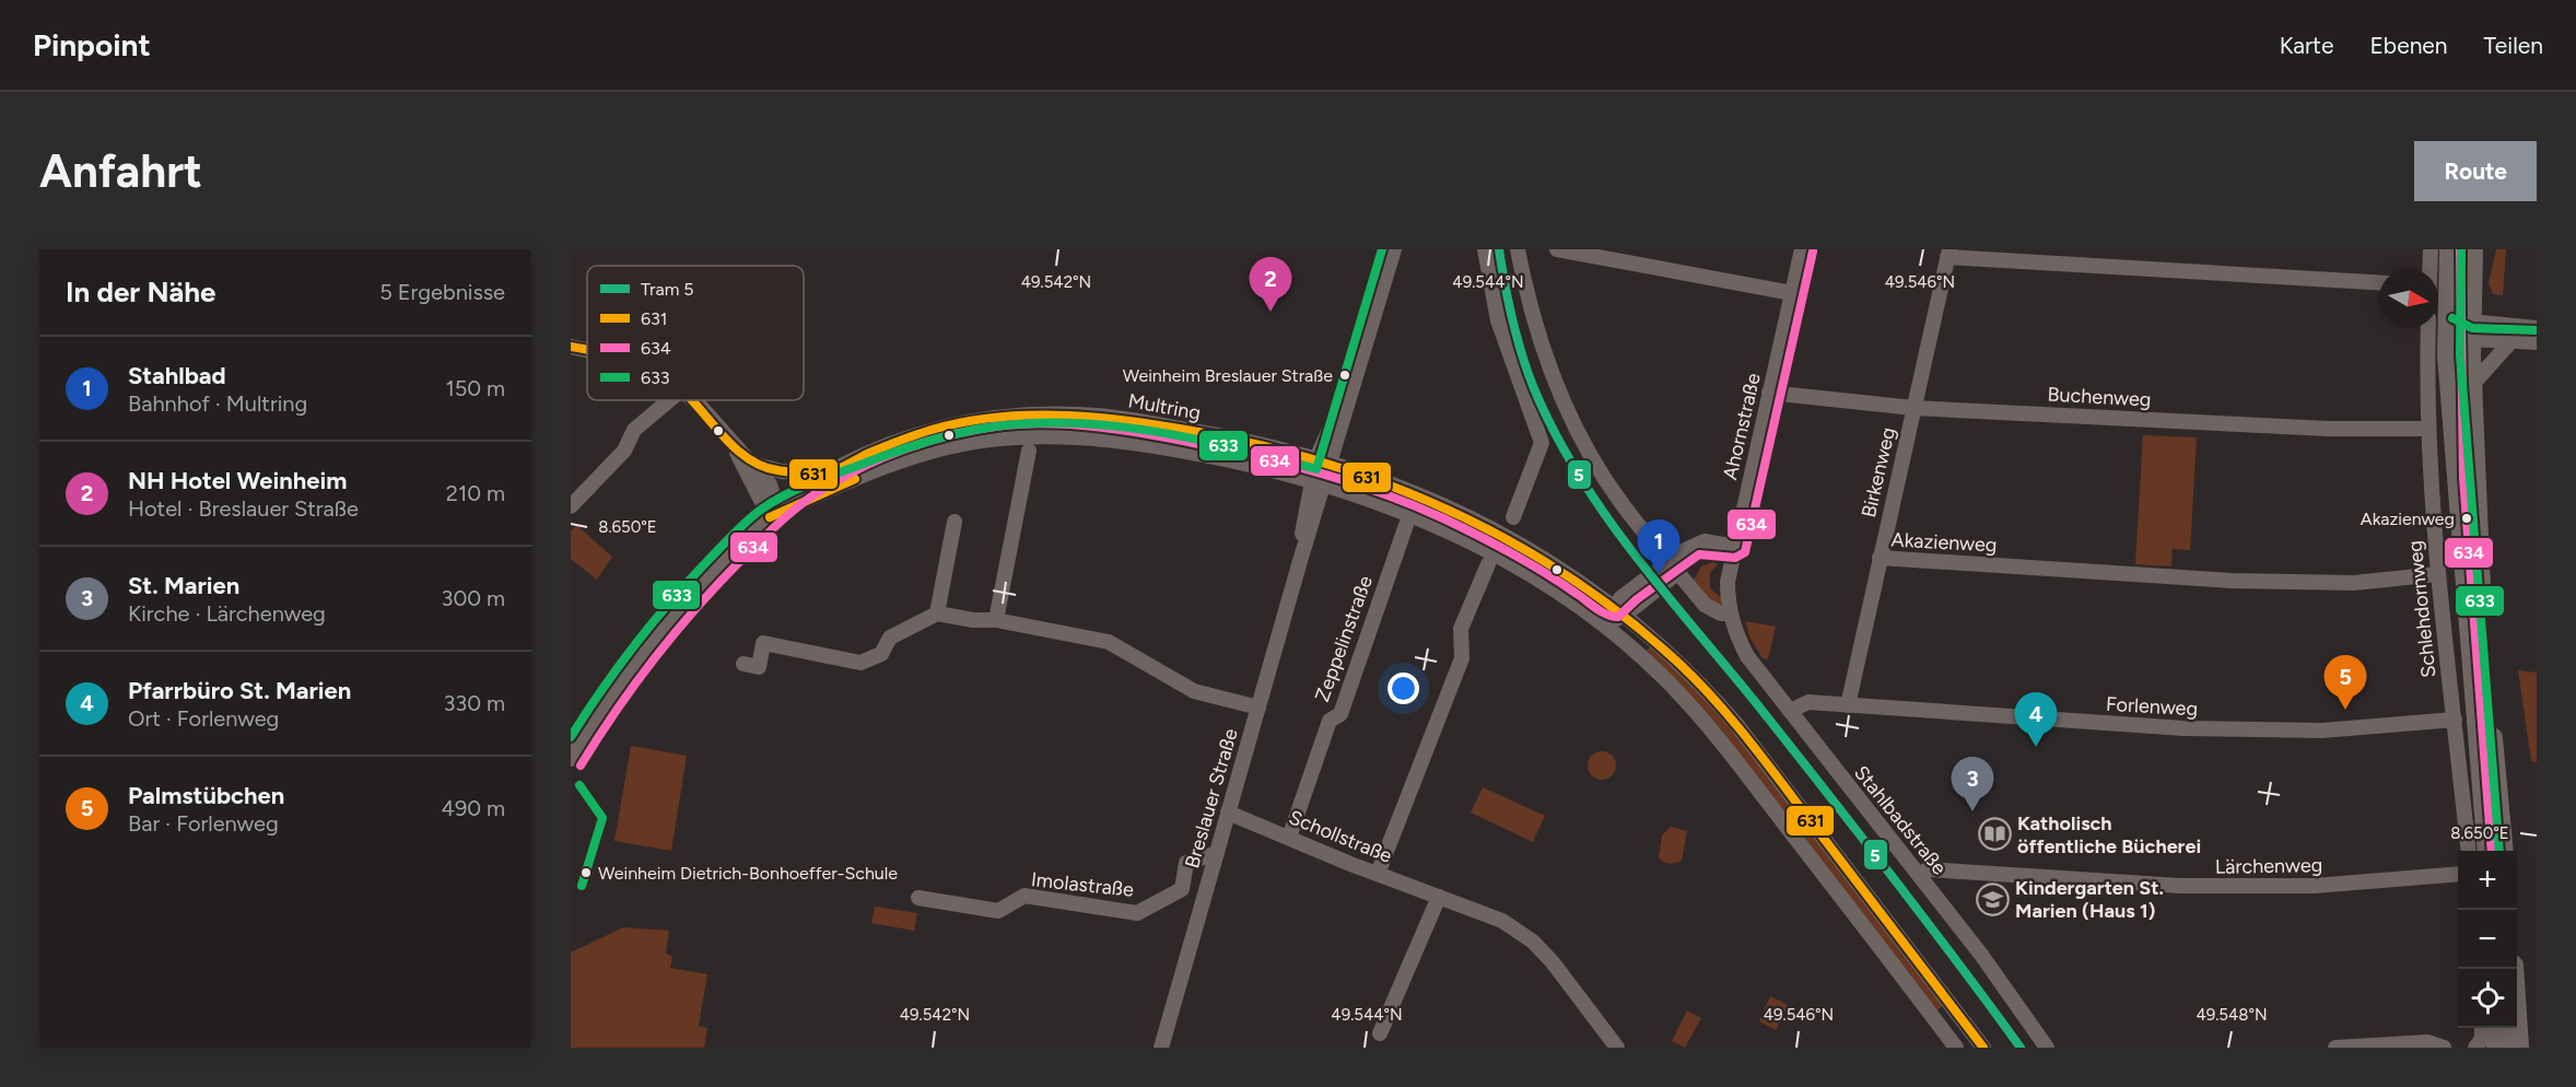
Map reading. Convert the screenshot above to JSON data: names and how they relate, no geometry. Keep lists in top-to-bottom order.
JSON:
{
  "streets": {
    "street": [
      "Buchenweg",
      "Multring",
      "Ahornstraße",
      "Birkenweg",
      "Akazienweg",
      "Schlehdornweg",
      "Zeppelinstraße",
      "Forlenweg",
      "Breslauer Straße",
      "Stahlbadstraße",
      "Schollstraße",
      "Lärchenweg",
      "Imolastraße"
    ]
  },
  "crossings": [
    ["Buchenweg", "Ahornstraße"],
    ["Buchenweg", "Birkenweg"],
    ["Buchenweg", "Schlehdornweg"],
    ["Multring", "Breslauer Straße"],
    ["Ahornstraße", "Stahlbadstraße"],
    ["Birkenweg", "Akazienweg"],
    ["Birkenweg", "Forlenweg"],
    ["Akazienweg", "Schlehdornweg"],
    ["Schlehdornweg", "Forlenweg"],
    ["Zeppelinstraße", "Schollstraße"],
    ["Forlenweg", "Stahlbadstraße"],
    ["Breslauer Straße", "Schollstraße"],
    ["Breslauer Straße", "Imolastraße"],
    ["Stahlbadstraße", "Lärchenweg"]
  ],
  "places": {
    "other": ["Weinheim Breslauer Straße", "Akazienweg", "Weinheim Dietrich-Bonhoeffer-Schule"],
    "library": ["Katholisch öffentliche Bücherei"],
    "school or university": ["Kindergarten St. Marien (Haus 1)"]
  },
  "lines": [
    "tram line 5",
    "transit line 634",
    "transit line 633",
    "transit line 631"
  ],
  "legend": [
    "Tram 5",
    "631",
    "634",
    "633"
  ],
  "north": "right",
  "page": {
    "header": "Pinpoint",
    "nav": ["Karte", "Ebenen", "Teilen"],
    "buttons": "Route",
    "title": "Anfahrt",
    "heading": ["In der Nähe", "5 Ergebnisse"],
    "pins": [
      "2",
      "1",
      "5",
      "4",
      "3"
    ],
    "list": [
      {
        "mark": "1",
        "name": "Stahlbad",
        "note": "Bahnhof · Multring",
        "value": "150 m"
      },
      {
        "mark": "2",
        "name": "NH Hotel Weinheim",
        "note": "Hotel · Breslauer Straße",
        "value": "210 m"
      },
      {
        "mark": "3",
        "name": "St. Marien",
        "note": "Kirche · Lärchenweg",
        "value": "300 m"
      },
      {
        "mark": "4",
        "name": "Pfarrbüro St. Marien",
        "note": "Ort · Forlenweg",
        "value": "330 m"
      },
      {
        "mark": "5",
        "name": "Palmstübchen",
        "note": "Bar · Forlenweg",
        "value": "490 m"
      }
    ],
    "map_buttons": ["+", "−"]
  },
  "coordinates": [
    "49.542°N",
    "49.544°N",
    "49.546°N",
    "8.650°E",
    "49.548°N"
  ]
}
